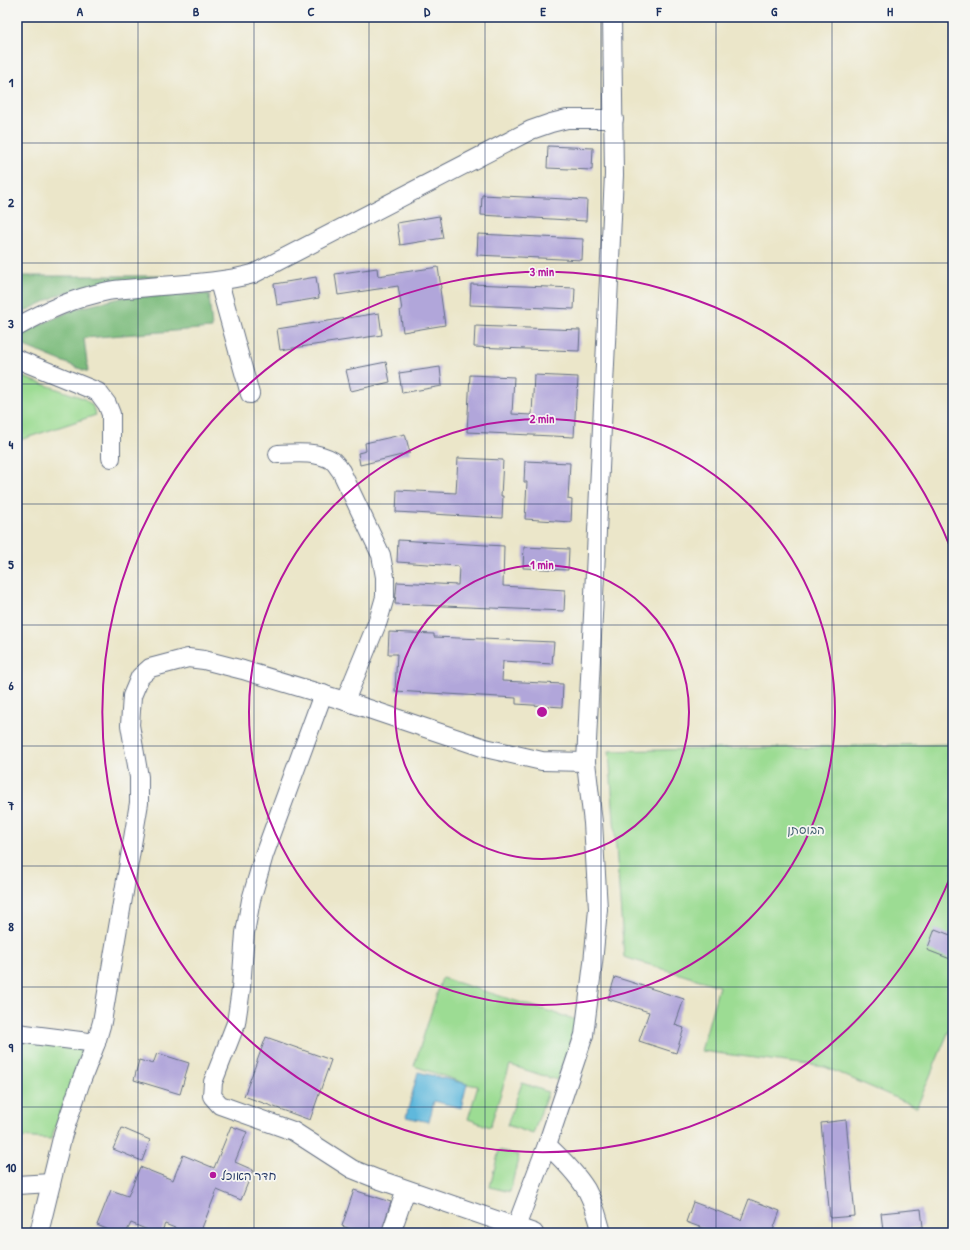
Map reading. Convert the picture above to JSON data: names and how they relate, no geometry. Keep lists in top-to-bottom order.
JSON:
{
  "parks": ["הבוסתן"],
  "places": ["חדר האוכל"],
  "grid": {
    "columns": [
      "A",
      "B",
      "C",
      "D",
      "E",
      "F",
      "G",
      "H"
    ],
    "rows": [
      "1",
      "2",
      "3",
      "4",
      "5",
      "6",
      "7",
      "8",
      "9",
      "10"
    ]
  },
  "rings": ["3 min", "2 min", "1 min"]
}
